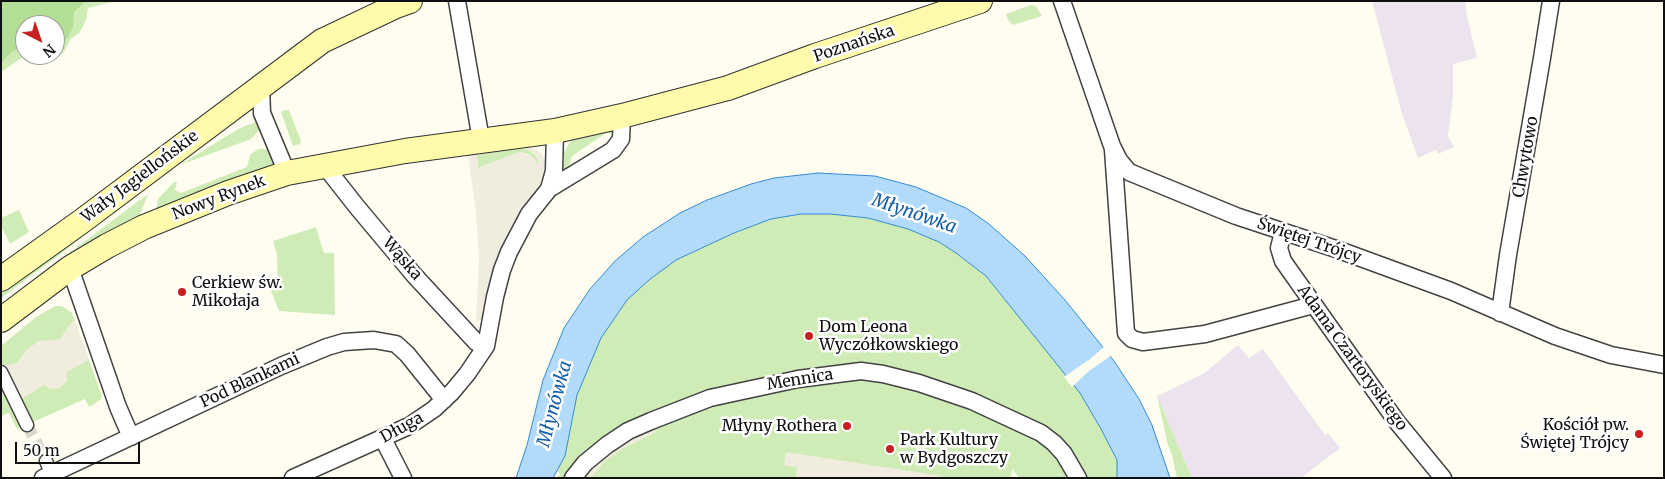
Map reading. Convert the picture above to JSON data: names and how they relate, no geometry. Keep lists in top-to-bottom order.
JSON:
{
  "streets": {
    "main road": ["Poznańska", "Wały Jagiellońskie", "Nowy Rynek"],
    "street": [
      "Chwytowo",
      "Świętej Trójcy",
      "Wąska",
      "Adama Czartoryskiego",
      "Mennica",
      "Pod Blankami",
      "Długa"
    ]
  },
  "crossings": [
    ["Poznańska", "Nowy Rynek"],
    ["Poznańska", "Wąska"],
    ["Chwytowo", "Świętej Trójcy"],
    ["Wały Jagiellońskie", "Nowy Rynek"],
    ["Świętej Trójcy", "Adama Czartoryskiego"],
    ["Wąska", "Długa"],
    ["Pod Blankami", "Długa"]
  ],
  "water": ["Młynówka"],
  "places": [
    "Cerkiew św. Mikołaja",
    "Dom Leona Wyczółkowskiego",
    "Młyny Rothera",
    "Kościół pw. Świętej Trójcy",
    "Park Kultury w Bydgoszczy"
  ],
  "scale_bar": "50 m",
  "north": "bottom right"
}
